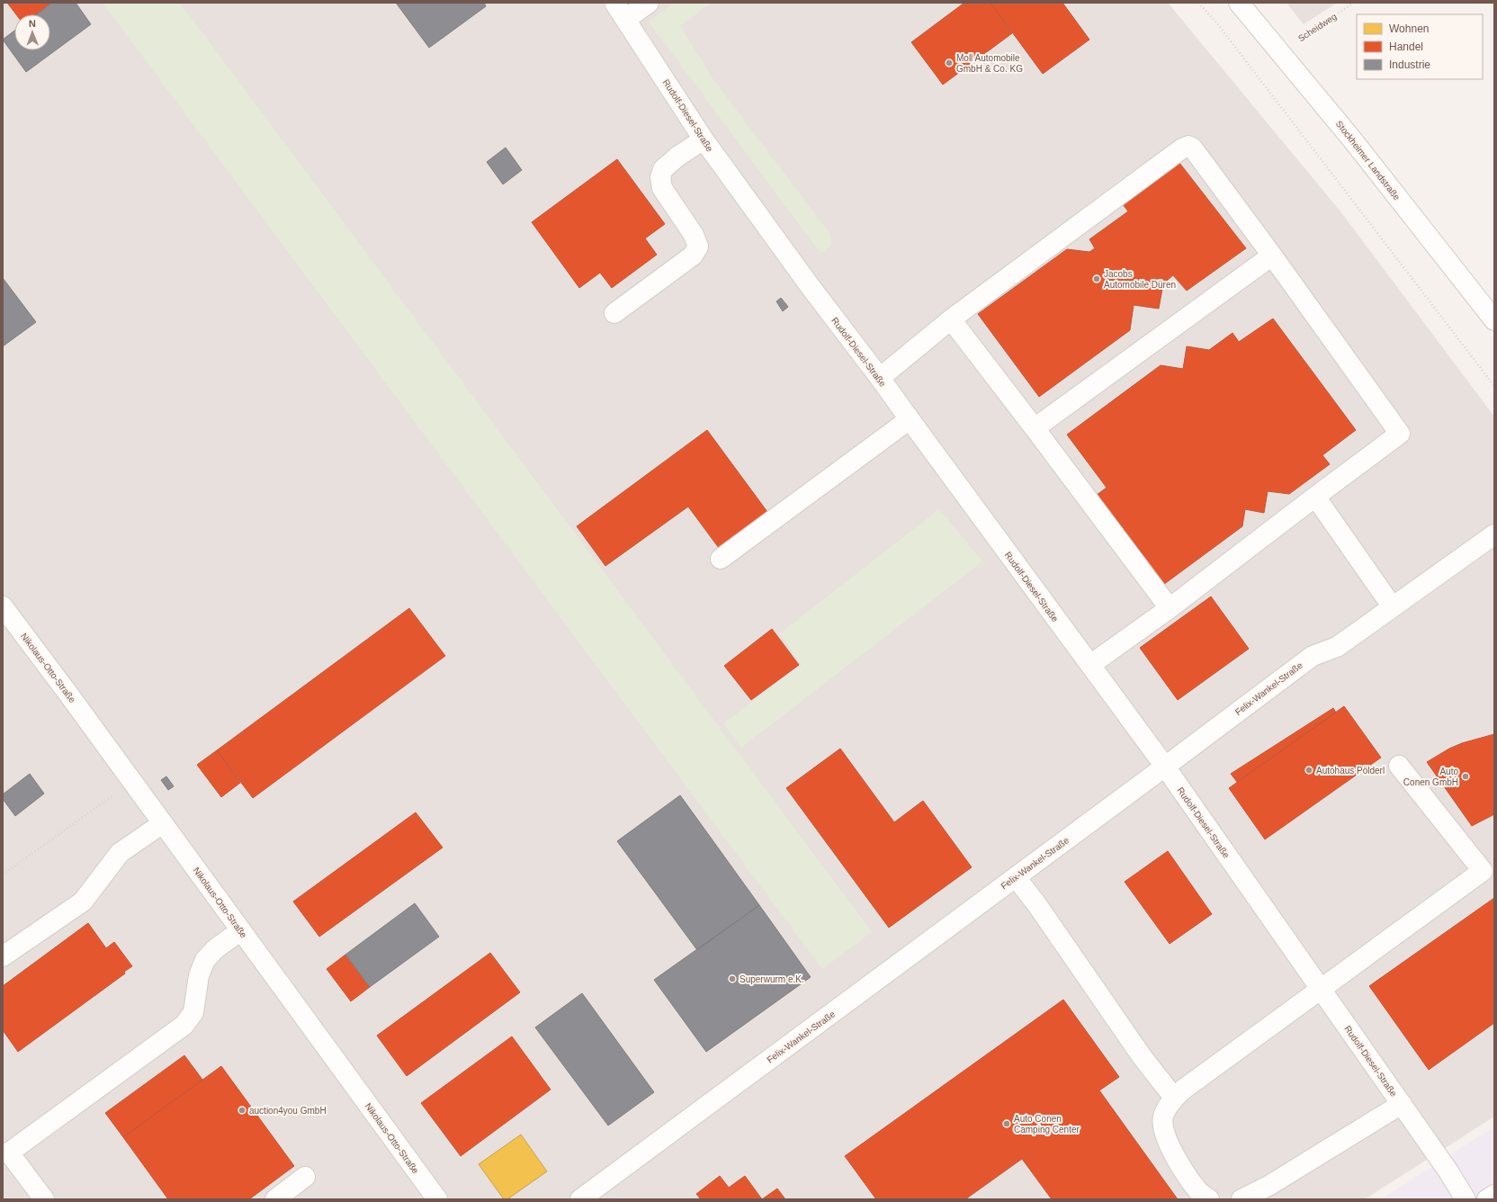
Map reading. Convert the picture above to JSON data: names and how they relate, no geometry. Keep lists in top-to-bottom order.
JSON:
{
  "streets": {
    "street": [
      "Rudolf-Diesel-Straße",
      "Stockheimer Landstraße",
      "Nikolaus-Otto-Straße",
      "Felix-Wankel-Straße"
    ],
    "path": ["Scheidweg"]
  },
  "crossings": [
    ["Scheidweg", "Stockheimer Landstraße"],
    ["Rudolf-Diesel-Straße", "Felix-Wankel-Straße"]
  ],
  "places": [
    "Moll Automobile GmbH & Co. KG",
    "Jacobs Automobile Düren",
    "Autohaus Pölderl",
    "Auto Conen GmbH",
    "Superwurm e.K.",
    "auction4you GmbH",
    "Auto Conen Camping Center"
  ],
  "legend": ["Wohnen", "Handel", "Industrie"],
  "north": "top"
}
